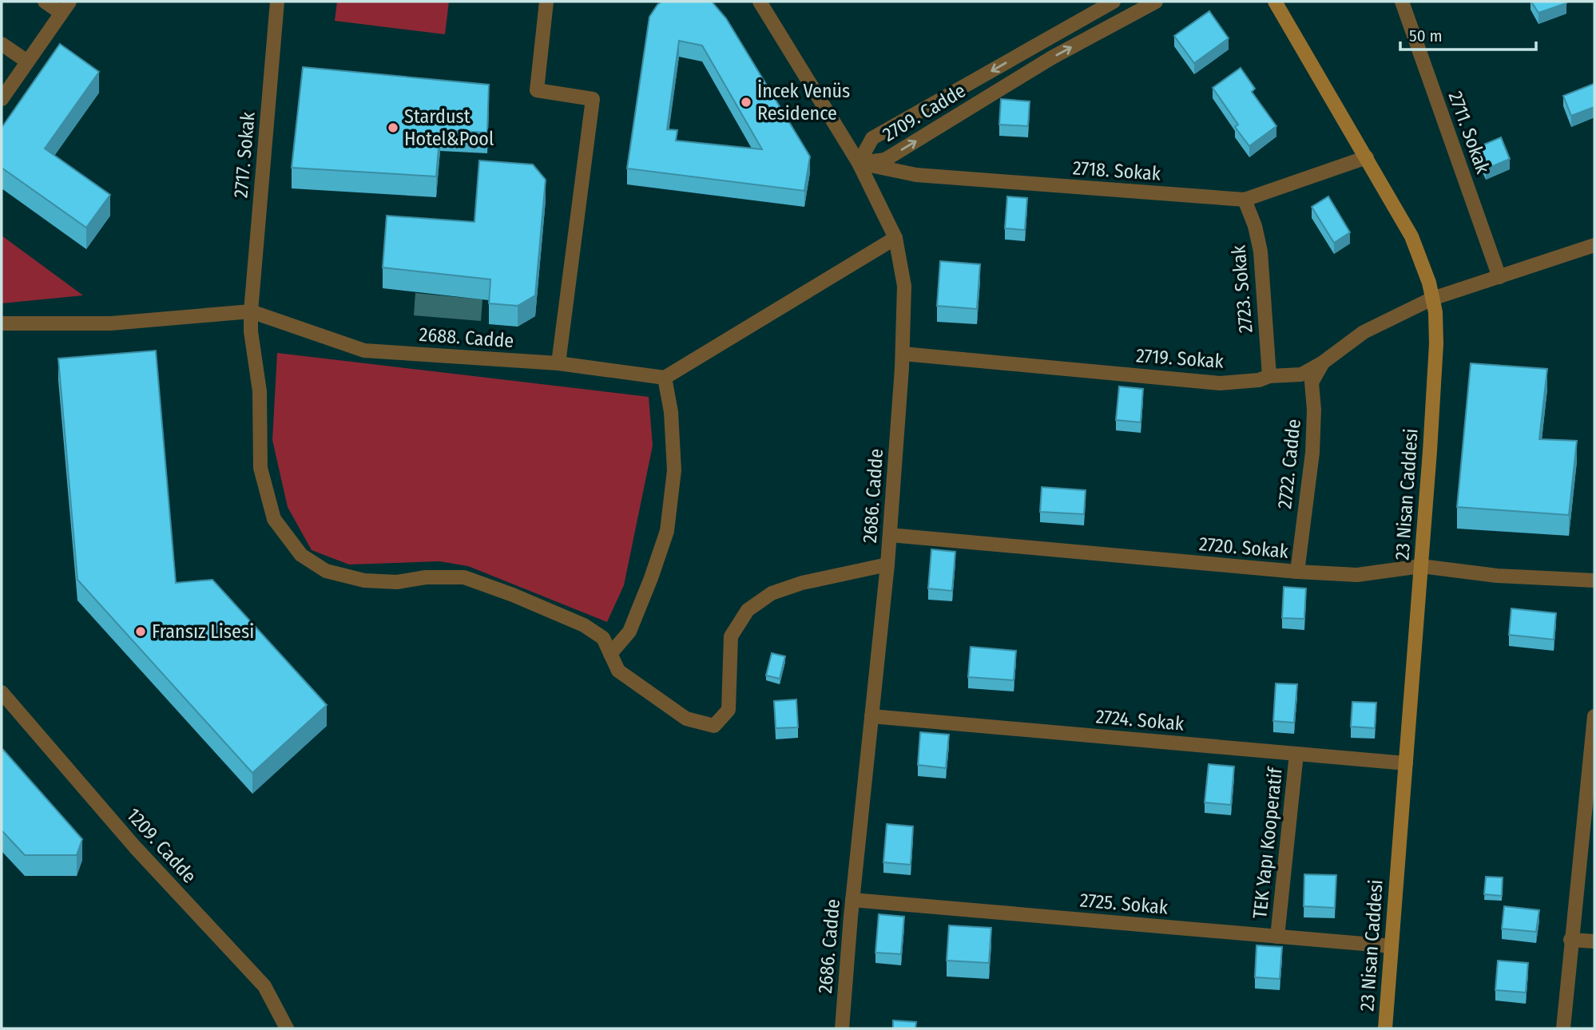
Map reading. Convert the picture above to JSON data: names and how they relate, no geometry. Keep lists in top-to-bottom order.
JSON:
{
  "streets": {
    "main road": ["23 Nisan Caddesi"],
    "street": [
      "2709. Cadde",
      "2711. Sokak",
      "2717. Sokak",
      "2718. Sokak",
      "2723. Sokak",
      "2688. Cadde",
      "2719. Sokak",
      "2722. Cadde",
      "2686. Cadde",
      "2720. Sokak",
      "2724. Sokak",
      "TEK Yapı Kooperatif",
      "1209. Cadde",
      "2725. Sokak"
    ]
  },
  "crossings": [
    ["2709. Cadde", "2718. Sokak"],
    ["2709. Cadde", "2686. Cadde"],
    ["2711. Sokak", "2719. Sokak"],
    ["2717. Sokak", "2688. Cadde"],
    ["2717. Sokak", "2686. Cadde"],
    ["2718. Sokak", "2723. Sokak"],
    ["2718. Sokak", "23 Nisan Caddesi"],
    ["2718. Sokak", "2686. Cadde"],
    ["2723. Sokak", "2719. Sokak"],
    ["2719. Sokak", "2722. Cadde"],
    ["2719. Sokak", "23 Nisan Caddesi"],
    ["2719. Sokak", "2686. Cadde"],
    ["2722. Cadde", "2720. Sokak"],
    ["23 Nisan Caddesi", "2720. Sokak"],
    ["23 Nisan Caddesi", "2724. Sokak"],
    ["23 Nisan Caddesi", "2725. Sokak"],
    ["2686. Cadde", "2720. Sokak"],
    ["2686. Cadde", "2724. Sokak"],
    ["2686. Cadde", "2725. Sokak"],
    ["2724. Sokak", "TEK Yapı Kooperatif"],
    ["TEK Yapı Kooperatif", "2725. Sokak"]
  ],
  "places": ["İncek Venüs Residence", "Stardust Hotel&Pool", "Fransız Lisesi"],
  "scale_bar": "50 m"
}
